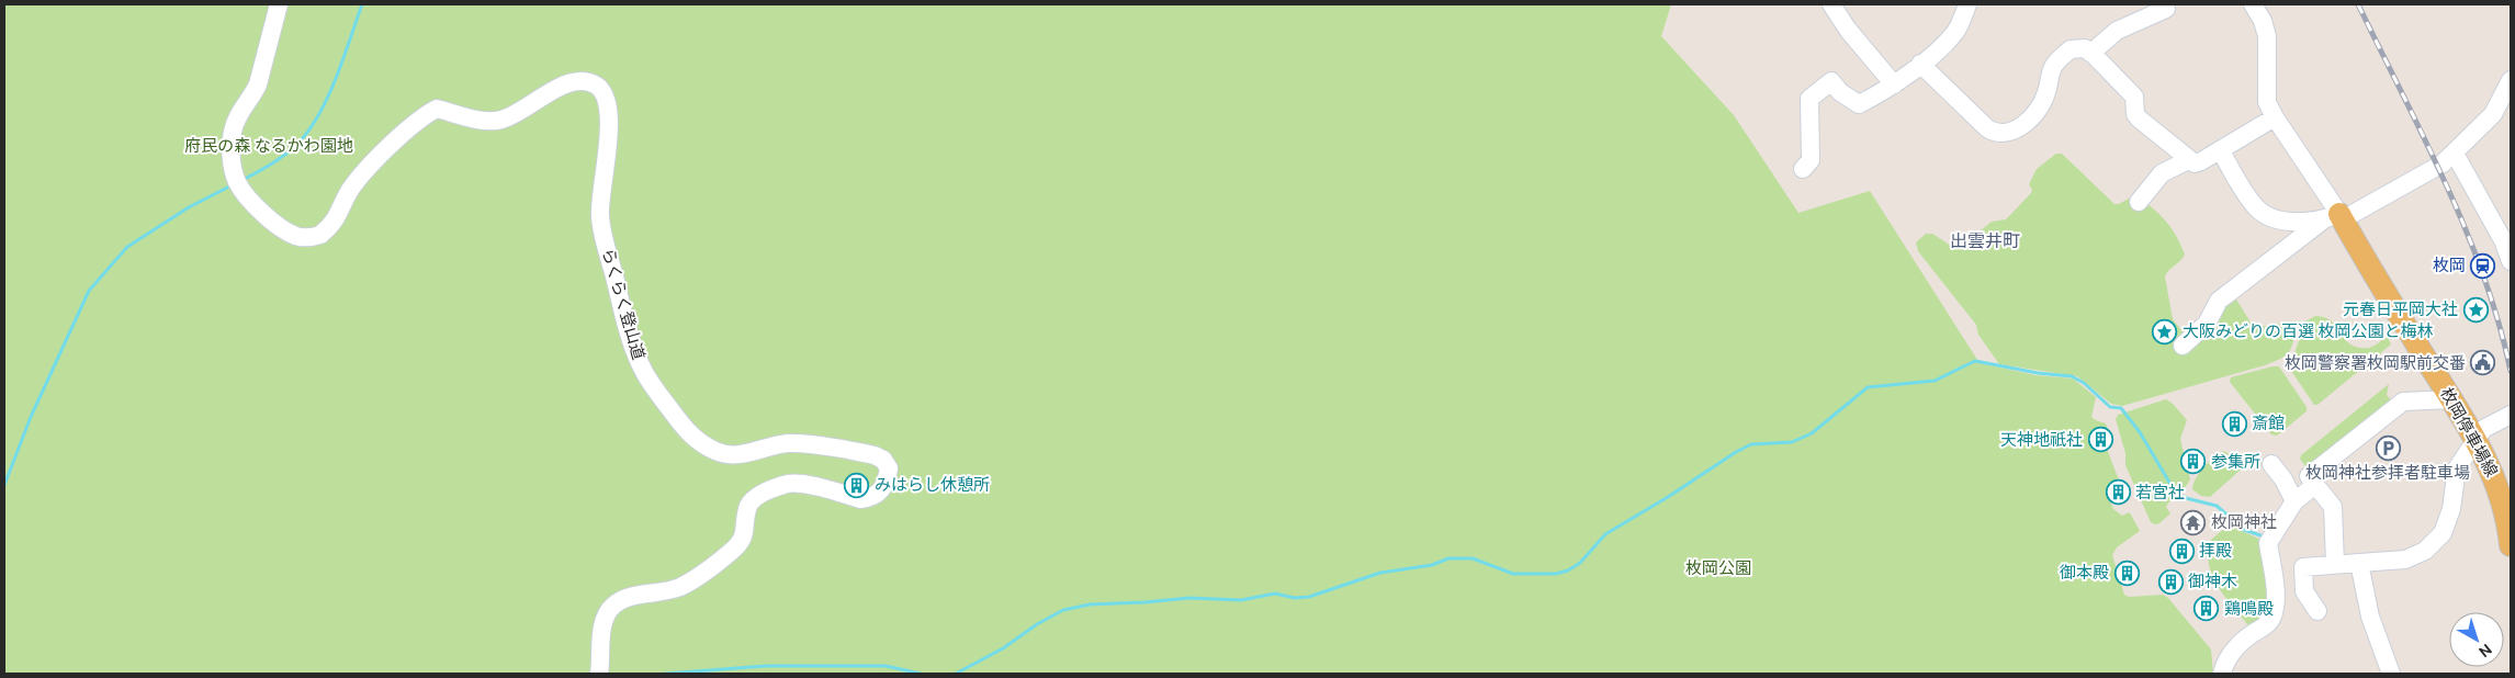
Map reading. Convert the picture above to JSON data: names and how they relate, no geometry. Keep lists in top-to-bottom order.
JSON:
{
  "streets": {
    "main road": ["枚岡停車場線"],
    "street": ["らくらく登山道"]
  },
  "districts": ["出雲井町"],
  "parks": ["府民の森 なるかわ園地", "枚岡公園"],
  "places": {
    "station": ["枚岡"],
    "place": ["元春日平岡大社", "大阪みどりの百選 枚岡公園と梅林"],
    "public building": ["枚岡警察署枚岡駅前交番"],
    "building": [
      "斎館",
      "天神地祇社",
      "参集所",
      "みはらし休憩所",
      "若宮社",
      "拝殿",
      "御本殿",
      "御神木",
      "鶏鳴殿"
    ],
    "parking": ["枚岡神社参拝者駐車場"],
    "temple": ["枚岡神社"]
  },
  "north": "bottom right"
}
